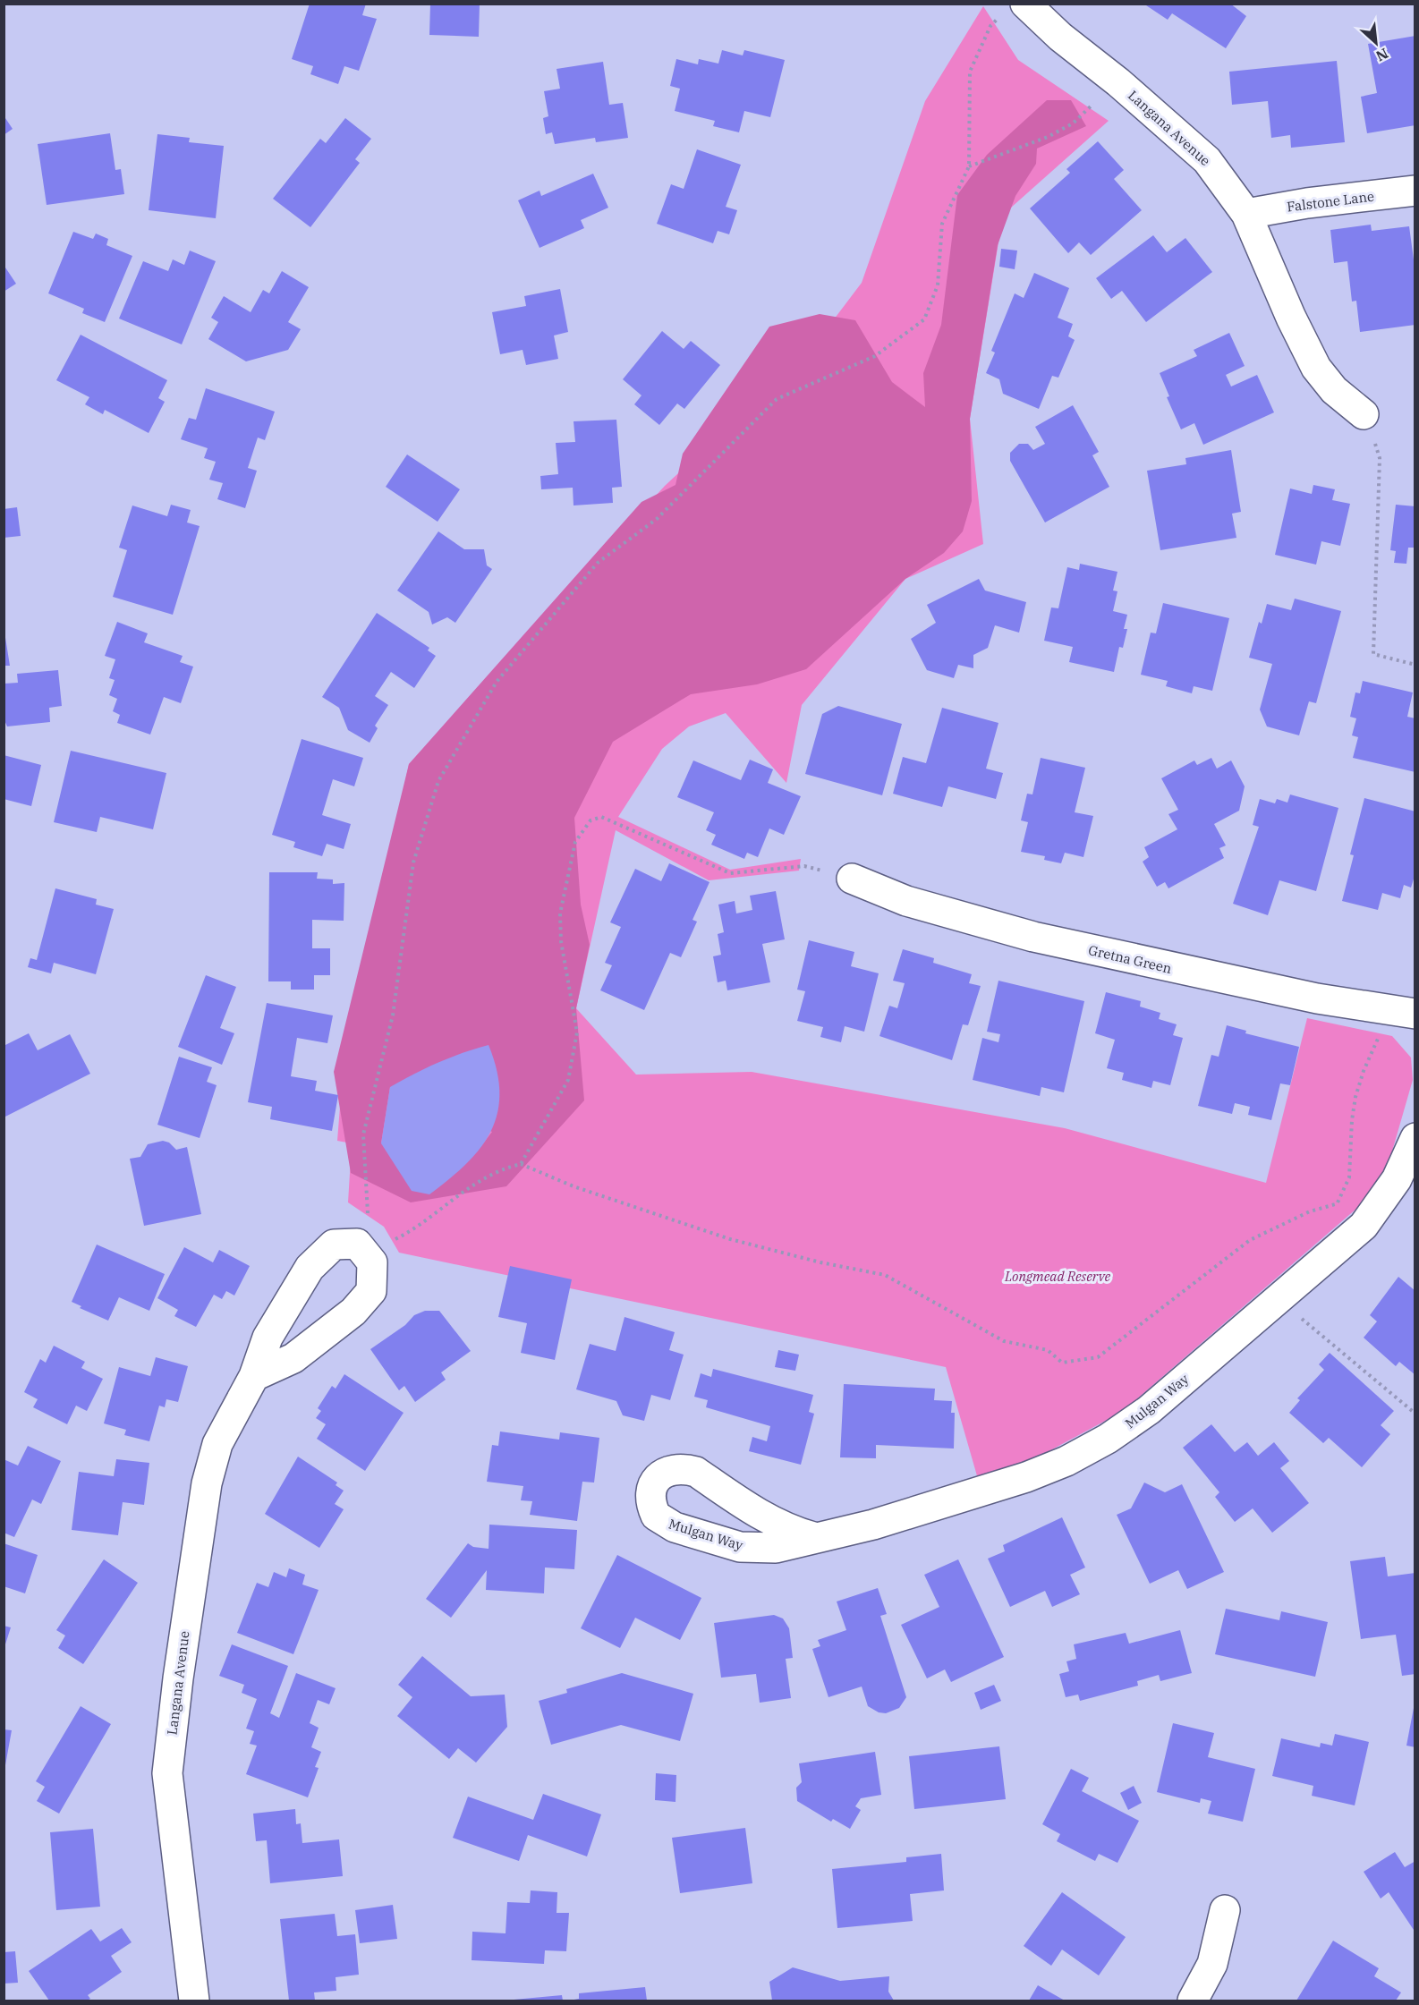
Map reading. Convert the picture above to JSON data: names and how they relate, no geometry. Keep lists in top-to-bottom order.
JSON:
{
  "streets": {
    "street": [
      "Langana Avenue",
      "Falstone Lane",
      "Gretna Green",
      "Mulgan Way"
    ]
  },
  "crossings": [
    ["Langana Avenue", "Falstone Lane"]
  ],
  "parks": ["Longmead Reserve"],
  "north": "bottom right"
}
